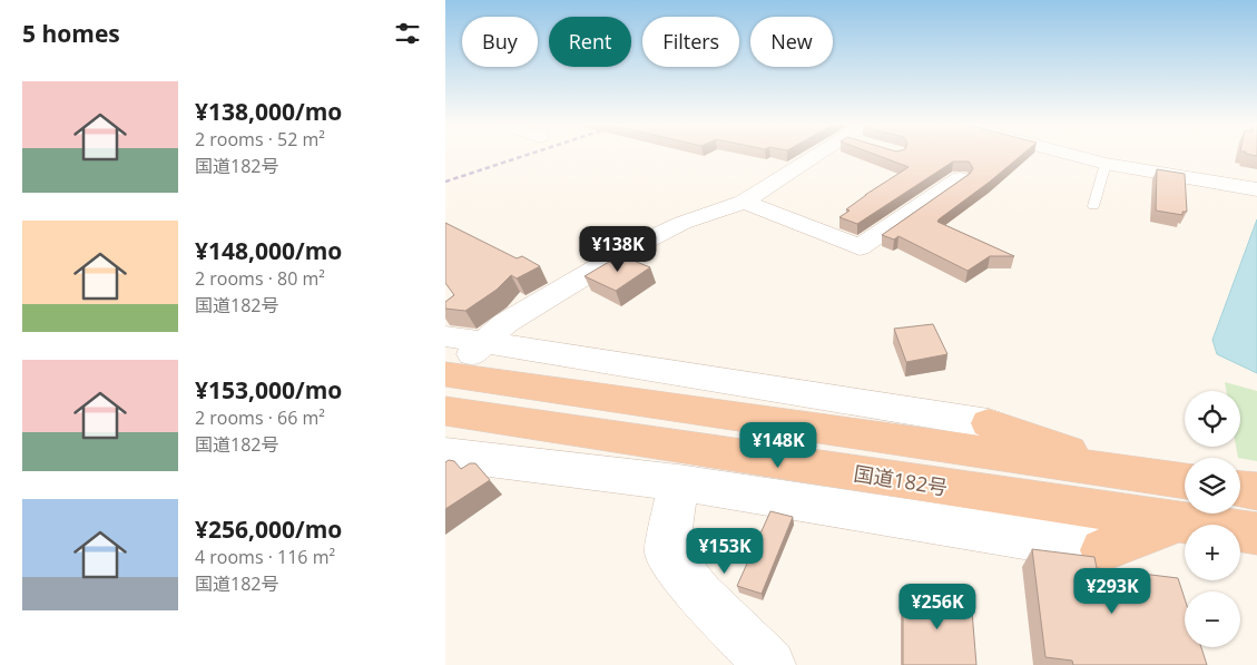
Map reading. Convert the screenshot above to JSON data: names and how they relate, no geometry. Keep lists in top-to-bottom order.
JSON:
{
  "streets": {
    "highway": ["国道182号"]
  },
  "page": {
    "heading": "5 homes",
    "chip": [
      "Buy",
      "Rent",
      "Filters",
      "New"
    ],
    "list": [
      {
        "name": "¥138,000/mo",
        "note": "2 rooms · 52 m² · 国道182号"
      },
      {
        "name": "¥148,000/mo",
        "note": "2 rooms · 80 m² · 国道182号"
      },
      {
        "name": "¥153,000/mo",
        "note": "2 rooms · 66 m² · 国道182号"
      },
      {
        "name": "¥256,000/mo",
        "note": "4 rooms · 116 m² · 国道182号"
      }
    ],
    "price": [
      "¥138K",
      "¥148K",
      "¥153K",
      "¥293K",
      "¥256K"
    ],
    "map_buttons": ["+", "−"]
  }
}
